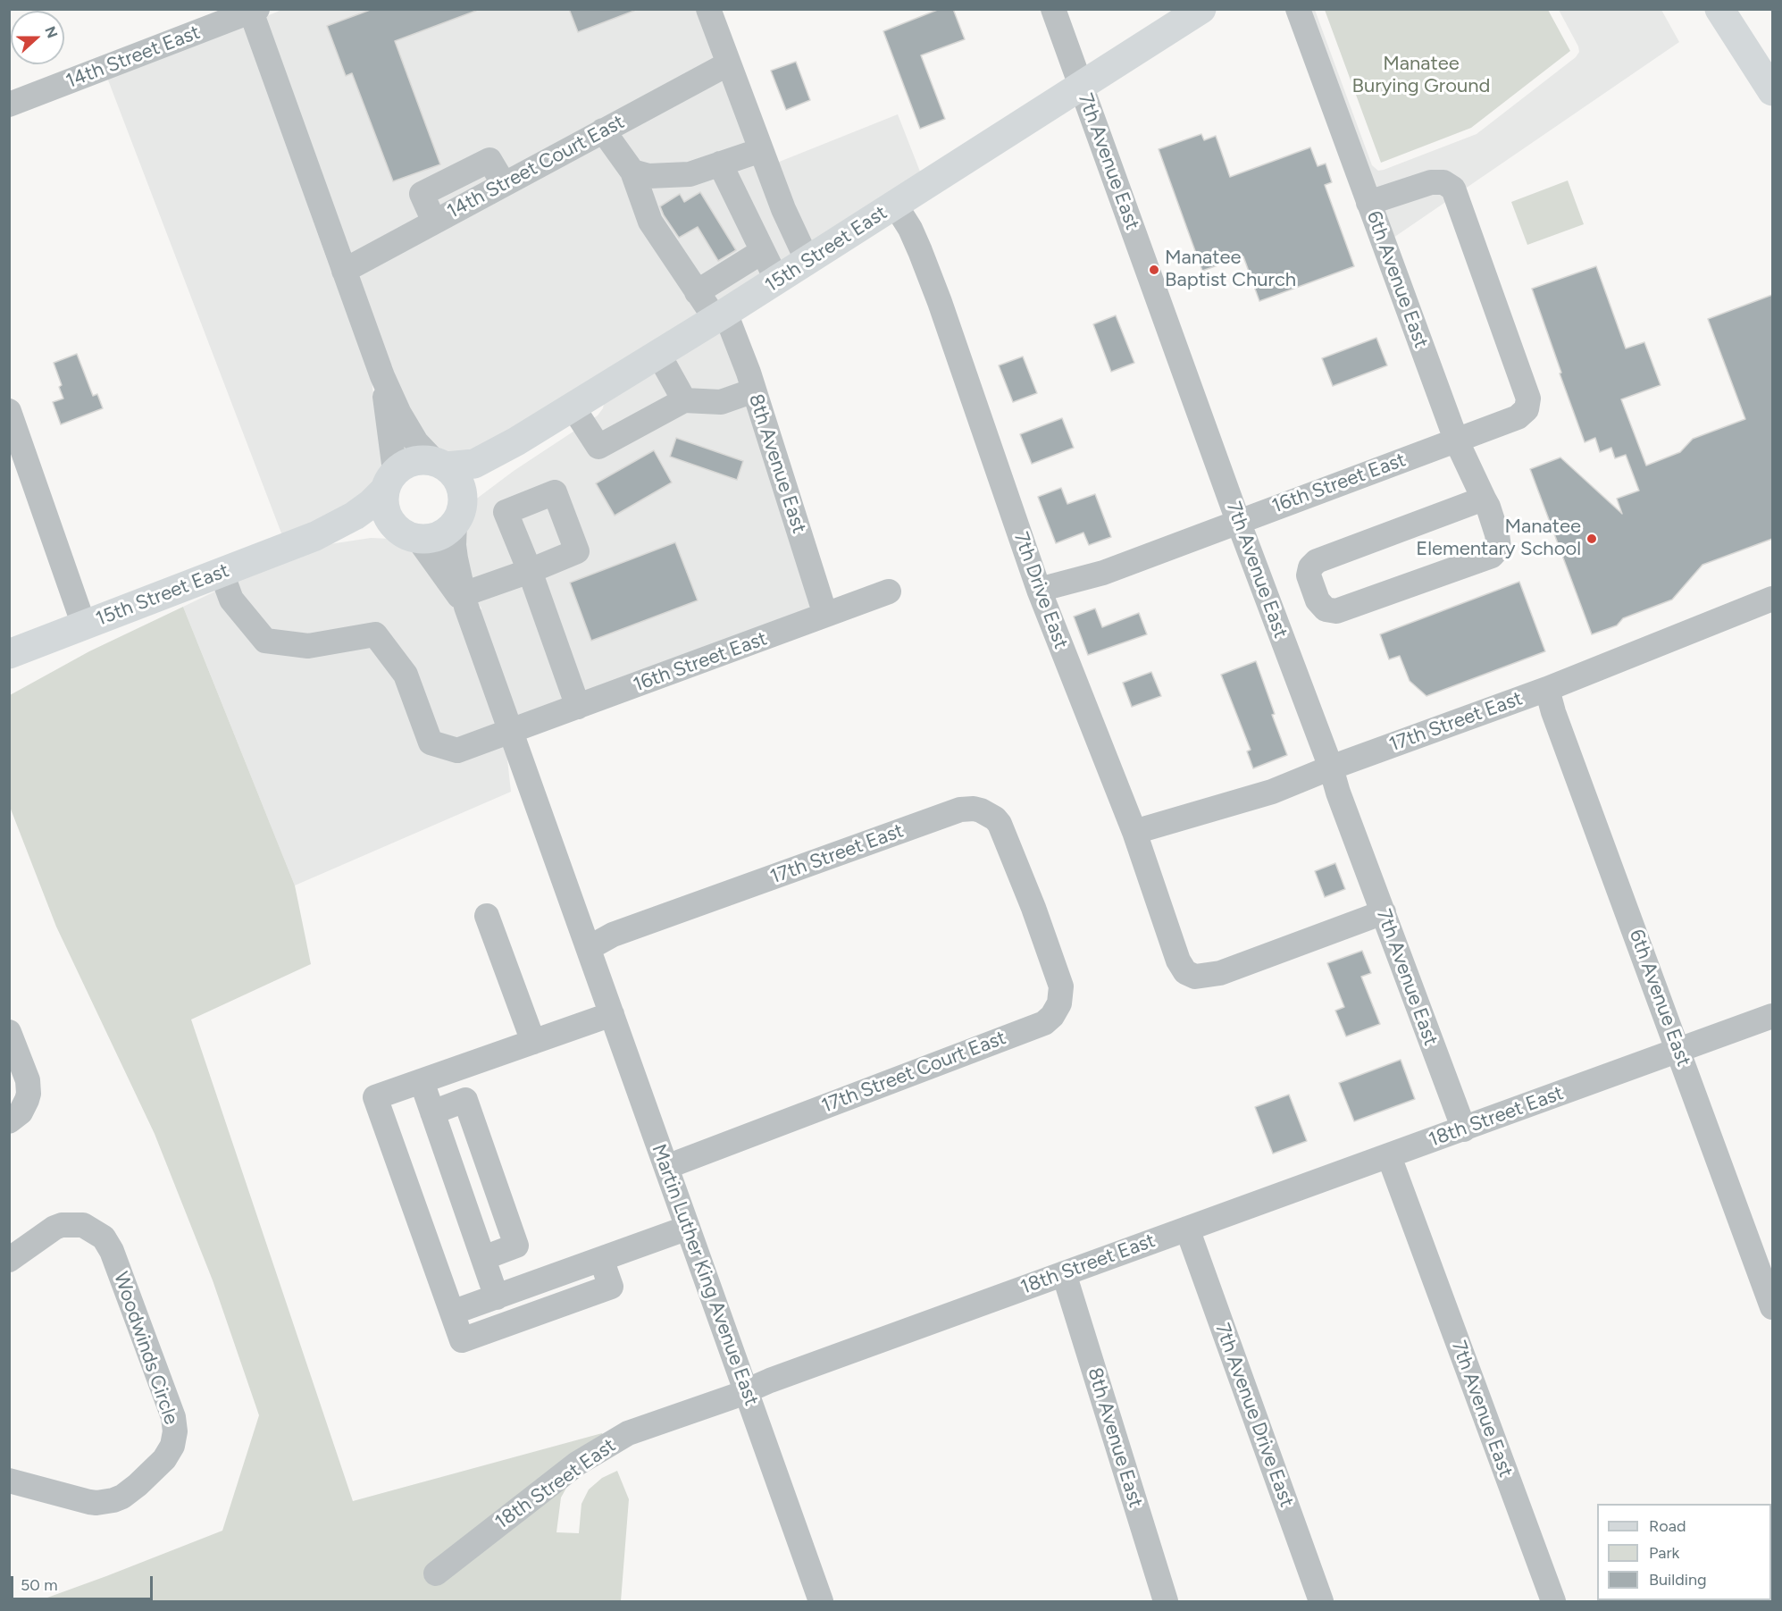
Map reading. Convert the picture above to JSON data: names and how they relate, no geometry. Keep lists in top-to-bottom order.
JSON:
{
  "streets": {
    "main road": ["15th Street East"],
    "street": [
      "14th Street East",
      "7th Avenue East",
      "14th Street Court East",
      "6th Avenue East",
      "8th Avenue East",
      "16th Street East",
      "7th Drive East",
      "17th Street East",
      "17th Street Court East",
      "18th Street East",
      "Martin Luther King Avenue East",
      "Woodwinds Circle",
      "7th Avenue Drive East"
    ]
  },
  "crossings": [
    ["7th Avenue East", "15th Street East"],
    ["7th Avenue East", "16th Street East"],
    ["7th Avenue East", "7th Drive East"],
    ["7th Avenue East", "17th Street East"],
    ["7th Avenue East", "18th Street East"],
    ["14th Street Court East", "8th Avenue East"],
    ["15th Street East", "8th Avenue East"],
    ["15th Street East", "16th Street East"],
    ["15th Street East", "7th Drive East"],
    ["6th Avenue East", "16th Street East"],
    ["6th Avenue East", "17th Street East"],
    ["6th Avenue East", "18th Street East"],
    ["8th Avenue East", "16th Street East"],
    ["8th Avenue East", "18th Street East"],
    ["16th Street East", "7th Drive East"],
    ["16th Street East", "Martin Luther King Avenue East"],
    ["7th Drive East", "17th Street East"],
    ["17th Street East", "17th Street Court East"],
    ["17th Street East", "Martin Luther King Avenue East"],
    ["17th Street Court East", "Martin Luther King Avenue East"],
    ["18th Street East", "Martin Luther King Avenue East"],
    ["18th Street East", "7th Avenue Drive East"]
  ],
  "parks": ["Manatee Burying Ground"],
  "places": ["Manatee Baptist Church", "Manatee Elementary School"],
  "legend": ["Road", "Park", "Building"],
  "scale_bar": "50 m",
  "north": "right"
}
